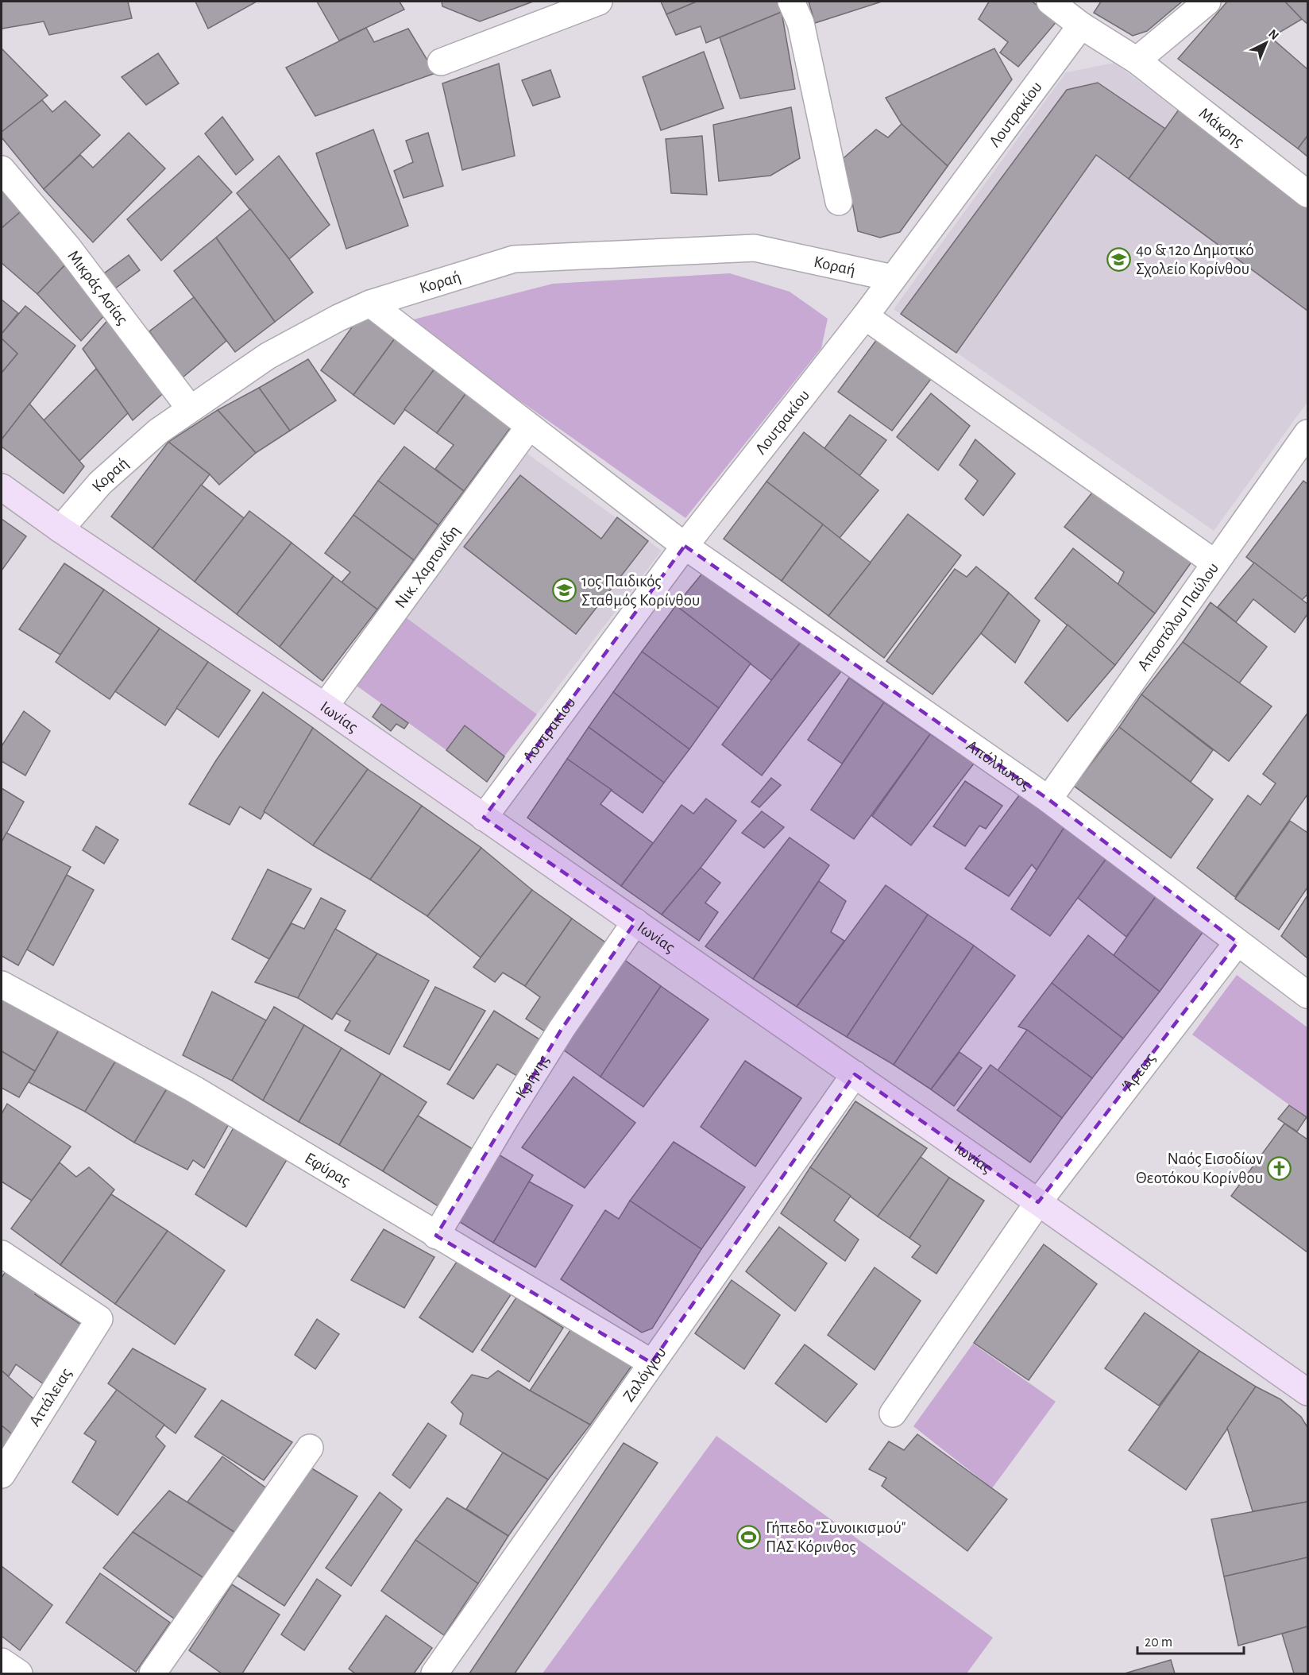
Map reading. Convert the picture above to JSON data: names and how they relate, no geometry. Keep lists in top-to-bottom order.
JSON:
{
  "streets": {
    "street": [
      "Λουτρακίου",
      "Μάκρης",
      "Κοραή",
      "Μικράς Ασίας",
      "Νικ. Χαρτονίδη",
      "Αποστόλου Παύλου",
      "Ιωνίας",
      "Απόλλωνος",
      "Άρεως",
      "Κρήνης",
      "Εφύρας",
      "Ζαλόγγου",
      "Αττάλειας"
    ]
  },
  "crossings": [
    ["Λουτρακίου", "Μάκρης"],
    ["Λουτρακίου", "Κοραή"],
    ["Λουτρακίου", "Ιωνίας"],
    ["Λουτρακίου", "Απόλλωνος"],
    ["Κοραή", "Μικράς Ασίας"],
    ["Κοραή", "Ιωνίας"],
    ["Κοραή", "Απόλλωνος"],
    ["Νικ. Χαρτονίδη", "Ιωνίας"],
    ["Νικ. Χαρτονίδη", "Απόλλωνος"],
    ["Αποστόλου Παύλου", "Απόλλωνος"],
    ["Ιωνίας", "Άρεως"],
    ["Ιωνίας", "Κρήνης"],
    ["Ιωνίας", "Ζαλόγγου"],
    ["Απόλλωνος", "Άρεως"],
    ["Κρήνης", "Εφύρας"],
    ["Εφύρας", "Ζαλόγγου"]
  ],
  "places": {
    "school or university": ["4ο & 12ο Δημοτικό Σχολείο Κορίνθου", "1ος Παιδικός Σταθμός Κορίνθου"],
    "church": ["Ναός Εισοδίων Θεοτόκου Κορίνθου"],
    "sports": ["Γήπεδο \"Συνοικισμού\" ΠΑΣ Κόρινθος"]
  },
  "scale_bar": "20 m",
  "north": "top right"
}
